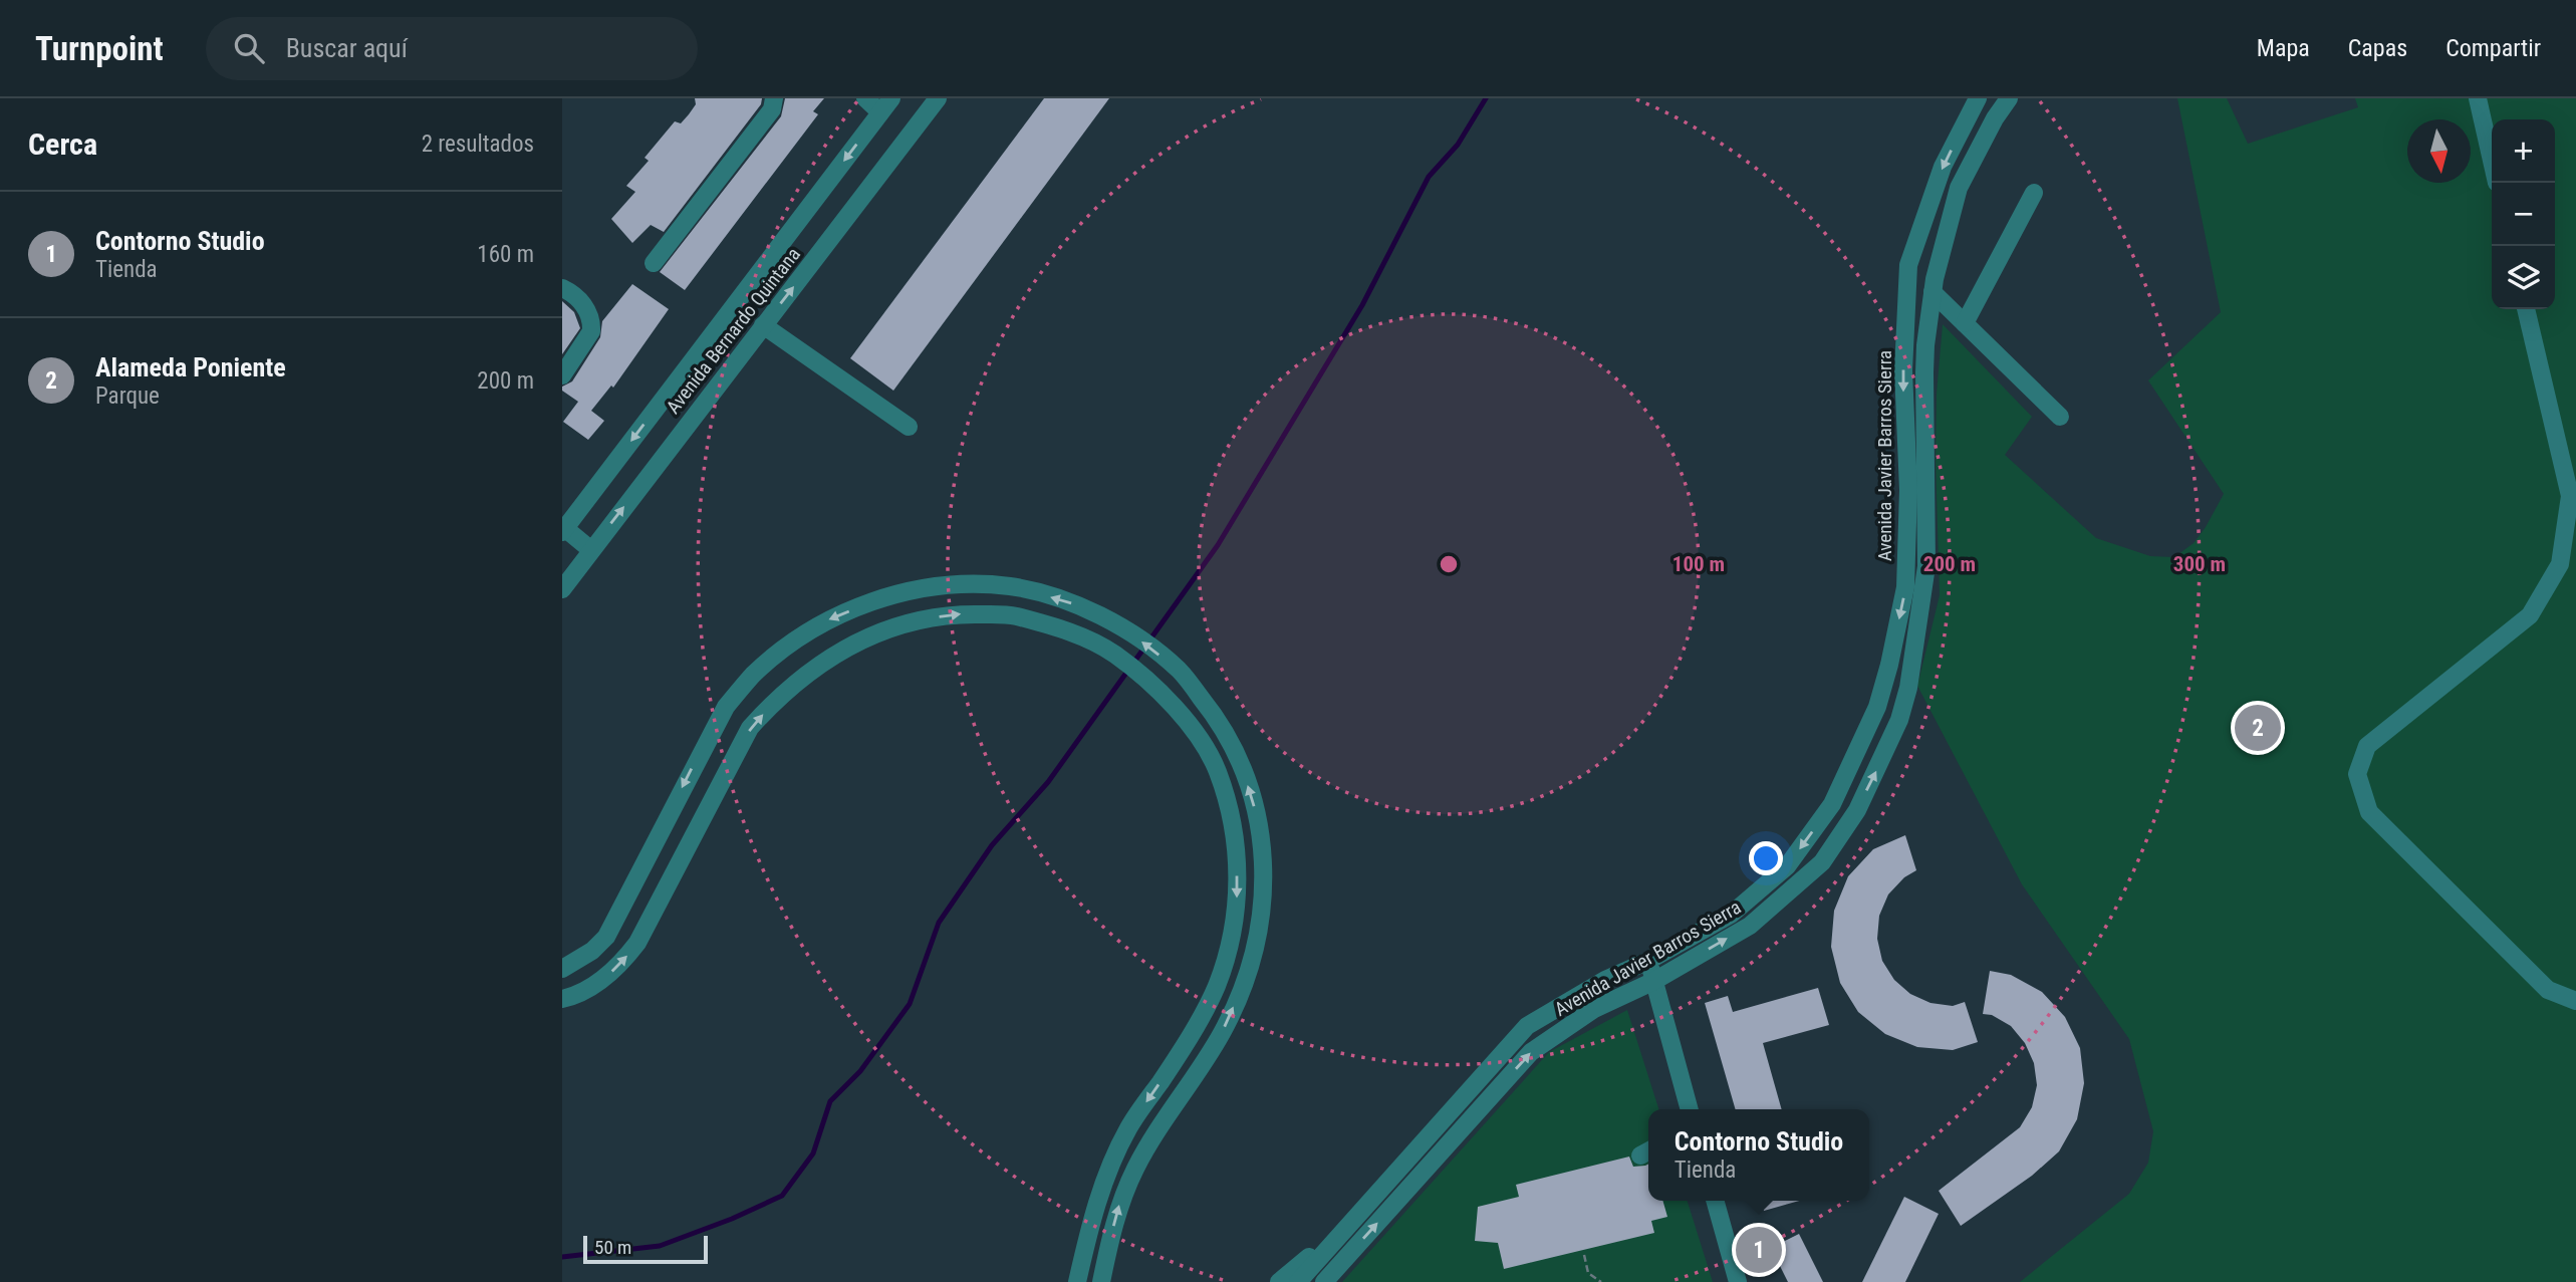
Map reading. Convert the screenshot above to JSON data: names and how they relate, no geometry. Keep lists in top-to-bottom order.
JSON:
{
  "streets": {
    "street": ["Avenida Bernardo Quintana", "Avenida Javier Barros Sierra"]
  },
  "scale_bar": "50 m",
  "north": "bottom",
  "page": {
    "header": "Turnpoint",
    "search": "Buscar aquí",
    "nav": ["Mapa", "Capas", "Compartir"],
    "heading": ["Cerca", "2 resultados"],
    "map_buttons": ["+", "−"],
    "list": [
      {
        "mark": "1",
        "name": "Contorno Studio",
        "note": "Tienda",
        "value": "160 m"
      },
      {
        "mark": "2",
        "name": "Alameda Poniente",
        "note": "Parque",
        "value": "200 m"
      }
    ],
    "pins": ["2", "1"],
    "popup": ["Contorno Studio", "Tienda"],
    "scale": "50 m"
  },
  "rings": ["100 m", "200 m", "300 m"]
}
